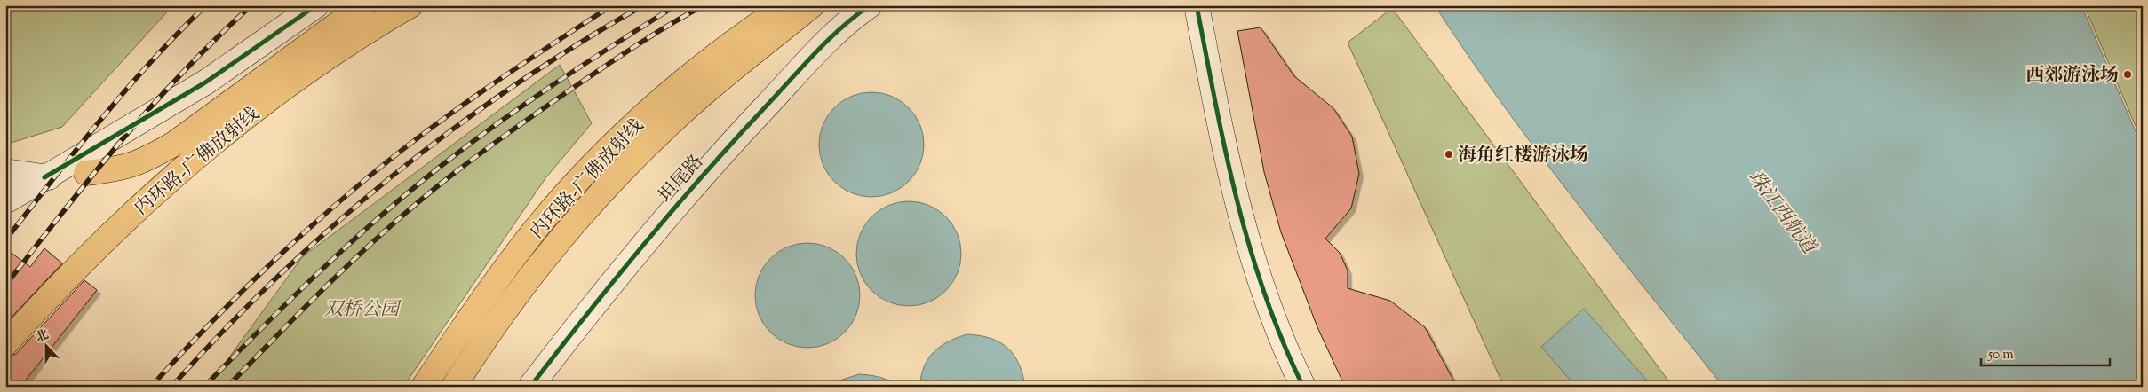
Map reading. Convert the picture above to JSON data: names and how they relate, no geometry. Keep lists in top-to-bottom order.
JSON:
{
  "streets": {
    "highway": ["内环路-广佛放射线"],
    "street": ["坦尾路"]
  },
  "water": ["珠江西航道"],
  "parks": ["双桥公园"],
  "places": ["西郊游泳场", "海角红楼游泳场"],
  "scale_bar": "50 m",
  "north": "top"
}
